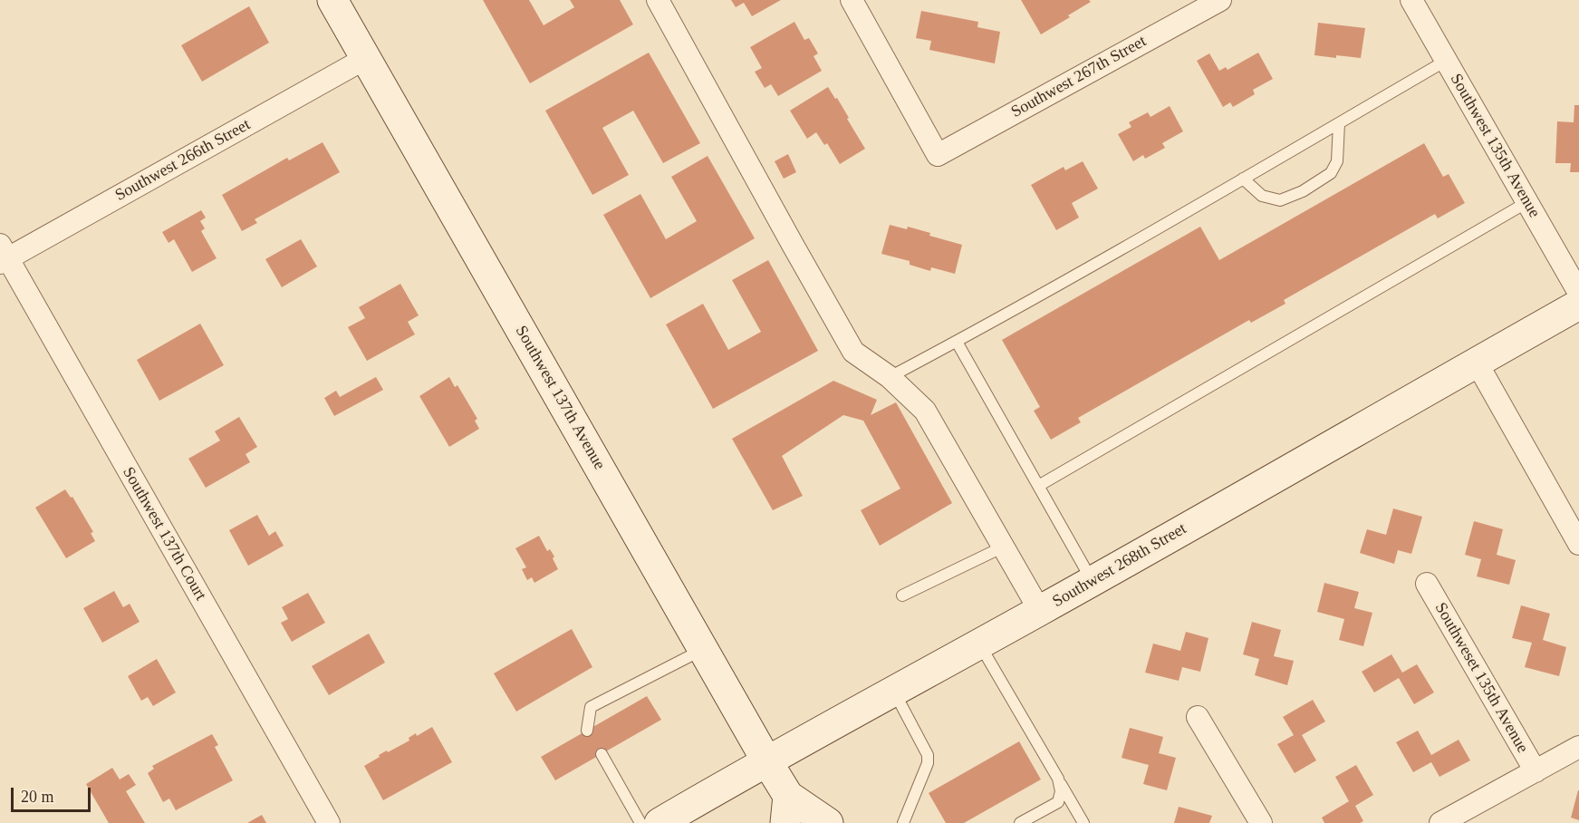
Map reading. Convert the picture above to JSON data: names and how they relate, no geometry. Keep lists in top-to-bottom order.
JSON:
{
  "streets": {
    "main road": ["Southwest 137th Avenue", "Southwest 268th Street"],
    "street": [
      "Southwest 267th Street",
      "Southwest 135th Avenue",
      "Southwest 266th Street",
      "Southwest 137th Court",
      "Southweset 135th Avenue"
    ]
  },
  "crossings": [
    ["Southwest 266th Street", "Southwest 137th Avenue"],
    ["Southwest 266th Street", "Southwest 137th Court"],
    ["Southwest 137th Avenue", "Southwest 268th Street"]
  ],
  "scale_bar": "20 m"
}
